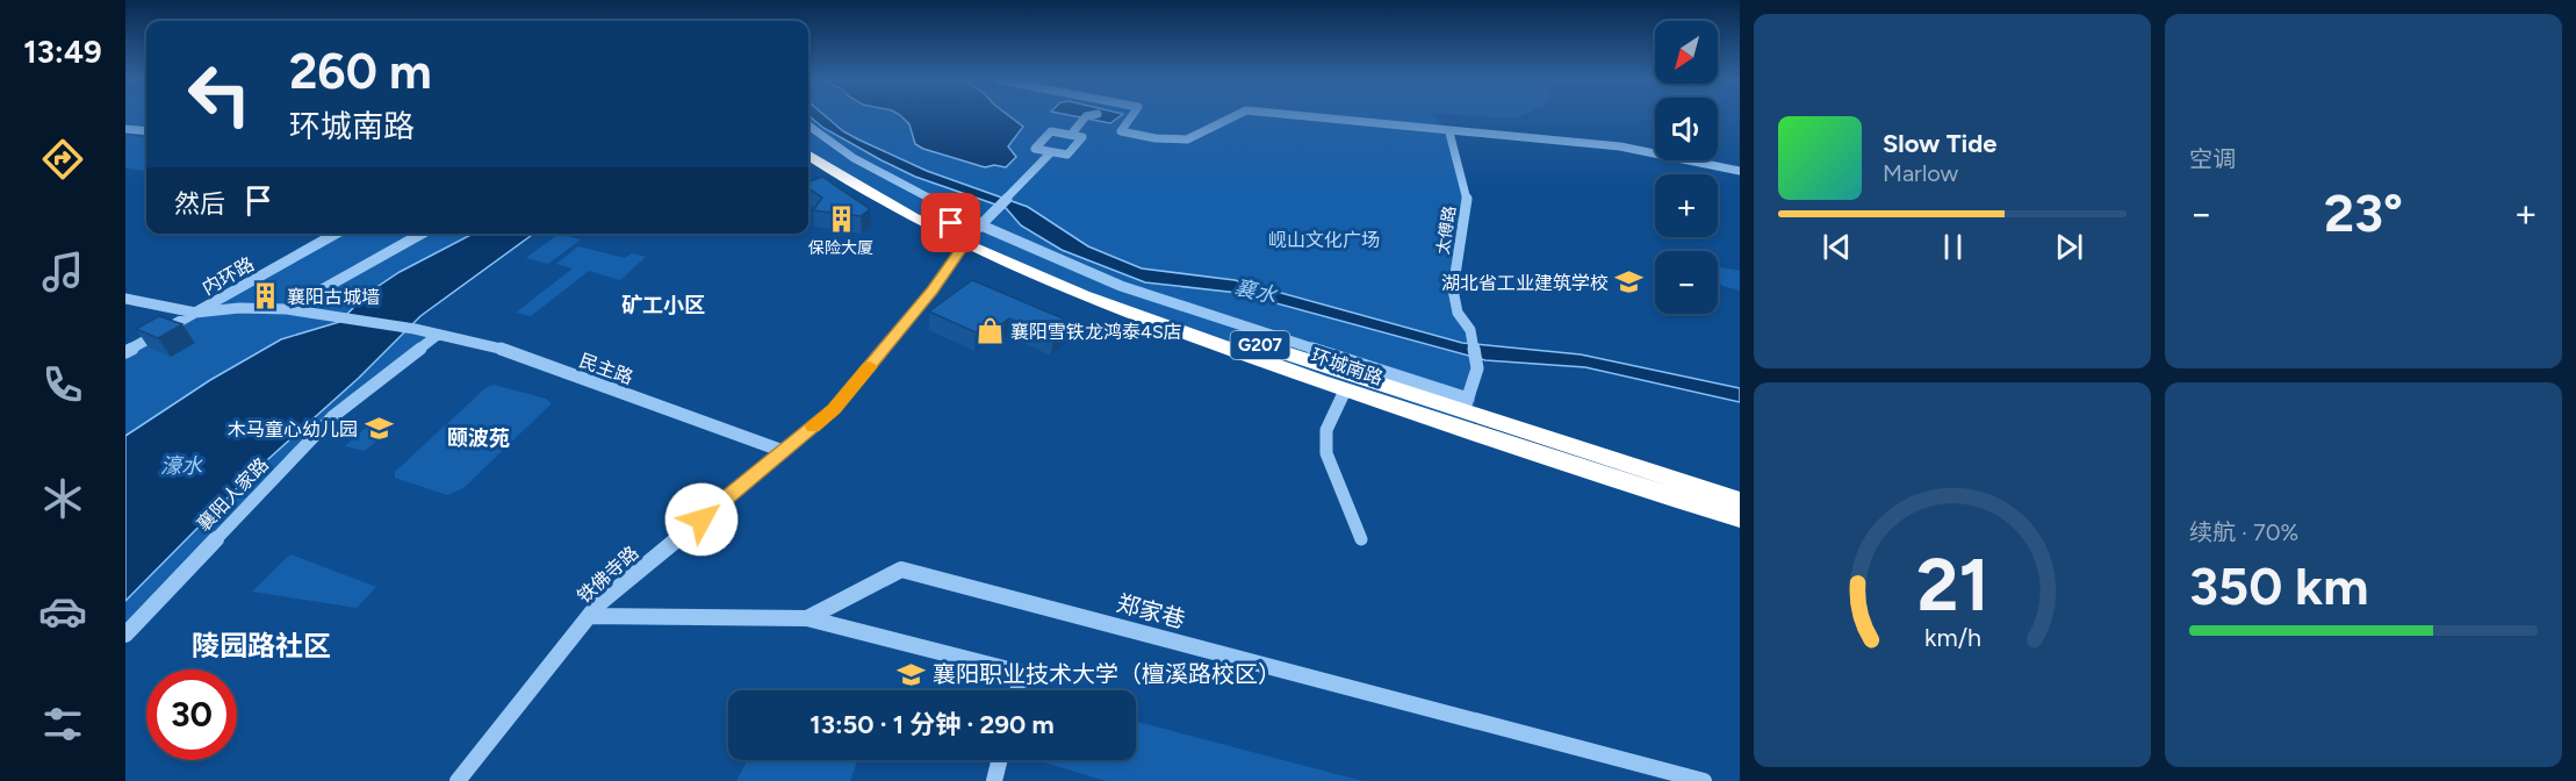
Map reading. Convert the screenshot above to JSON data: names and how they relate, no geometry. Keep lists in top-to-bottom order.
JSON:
{
  "streets": {
    "highway": ["G207", "环城南路"],
    "street": [
      "太傅路",
      "内环路",
      "民主路",
      "襄阳人家路",
      "铁佛寺路",
      "郑家巷"
    ]
  },
  "crossings": [
    ["太傅路", "环城南路"],
    ["环城南路", "铁佛寺路"],
    ["民主路", "襄阳人家路"],
    ["民主路", "铁佛寺路"],
    ["铁佛寺路", "郑家巷"]
  ],
  "districts": ["矿工小区", "颐波苑", "陵园路社区"],
  "water": ["襄水", "濠水"],
  "parks": ["岘山文化广场"],
  "places": {
    "building": ["保险大厦", "襄阳古城墙"],
    "school or university": ["湖北省工业建筑学校", "木马童心幼儿园", "襄阳职业技术大学（檀溪路校区）"],
    "shop": ["襄阳雪铁龙鸿泰4S店"]
  },
  "north": "bottom left",
  "page": {
    "tabs": "13:49",
    "tile": [
      "空调",
      ["续航 · 70%", "350 km"]
    ],
    "map_buttons": ["+", "−"],
    "turn": ["260 m", "环城南路"],
    "song": ["Slow Tide", "Marlow"],
    "then": "然后",
    "heat": ["−", "23°", "+"],
    "limit": "30",
    "trip": "13:50 · 1 分钟 · 290 m",
    "gauge": ["21", "km/h"]
  }
}
